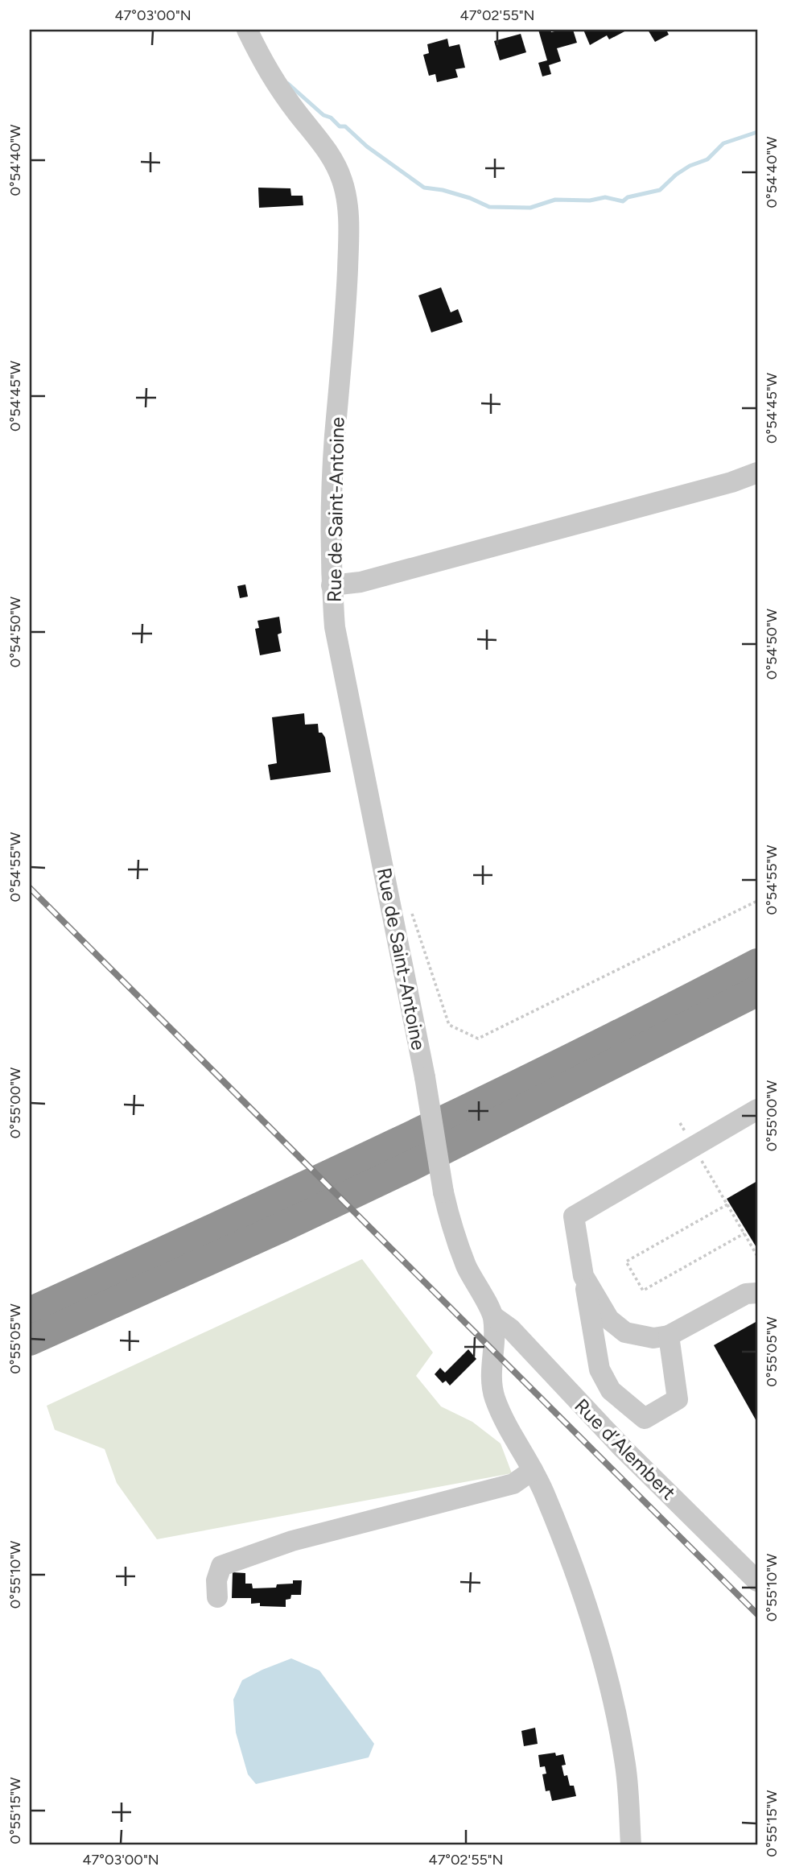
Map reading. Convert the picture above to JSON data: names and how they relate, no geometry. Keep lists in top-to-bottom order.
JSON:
{
  "streets": {
    "street": ["Rue de Saint-Antoine", "Rue d’Alembert"]
  },
  "crossings": [
    ["Rue de Saint-Antoine", "Rue d’Alembert"]
  ],
  "coordinates": [
    "47°03'00\"N",
    "47°02'55\"N",
    "0°54'40\"W",
    "0°54'45\"W",
    "0°54'50\"W",
    "0°54'55\"W",
    "0°55'00\"W",
    "0°55'05\"W",
    "0°55'10\"W",
    "0°55'15\"W"
  ]
}
